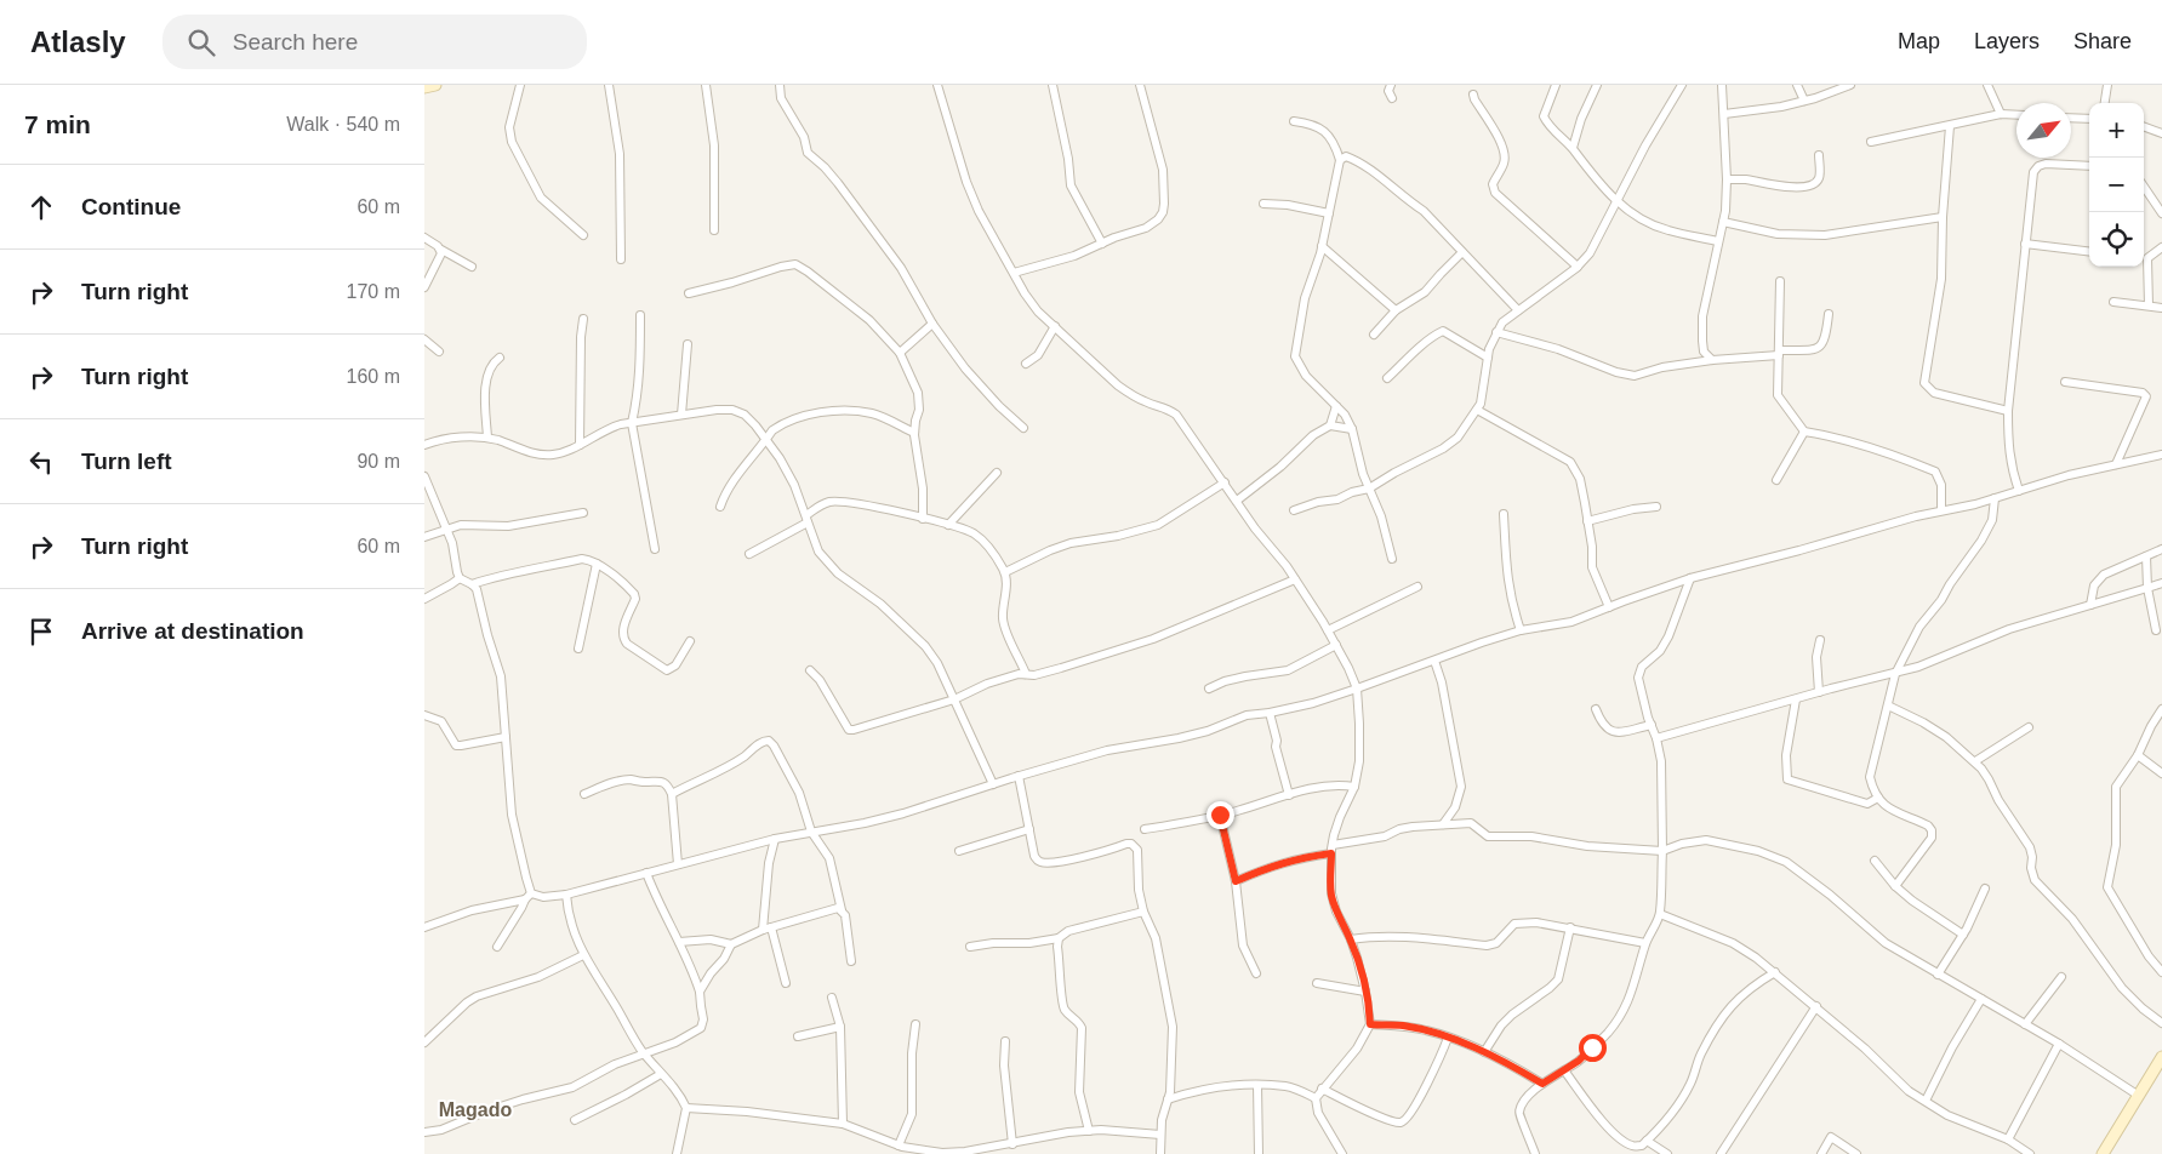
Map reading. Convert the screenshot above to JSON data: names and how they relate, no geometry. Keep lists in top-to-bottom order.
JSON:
{
  "districts": ["Magado"],
  "north": "top right",
  "page": {
    "header": "Atlasly",
    "search": "Search here",
    "nav": ["Map", "Layers", "Share"],
    "heading": ["7 min", "Walk · 540 m"],
    "map_buttons": ["+", "−"],
    "list": [
      ["Continue", "60 m"],
      ["Turn right", "170 m"],
      ["Turn right", "160 m"],
      ["Turn left", "90 m"],
      ["Turn right", "60 m"],
      "Arrive at destination"
    ]
  }
}
